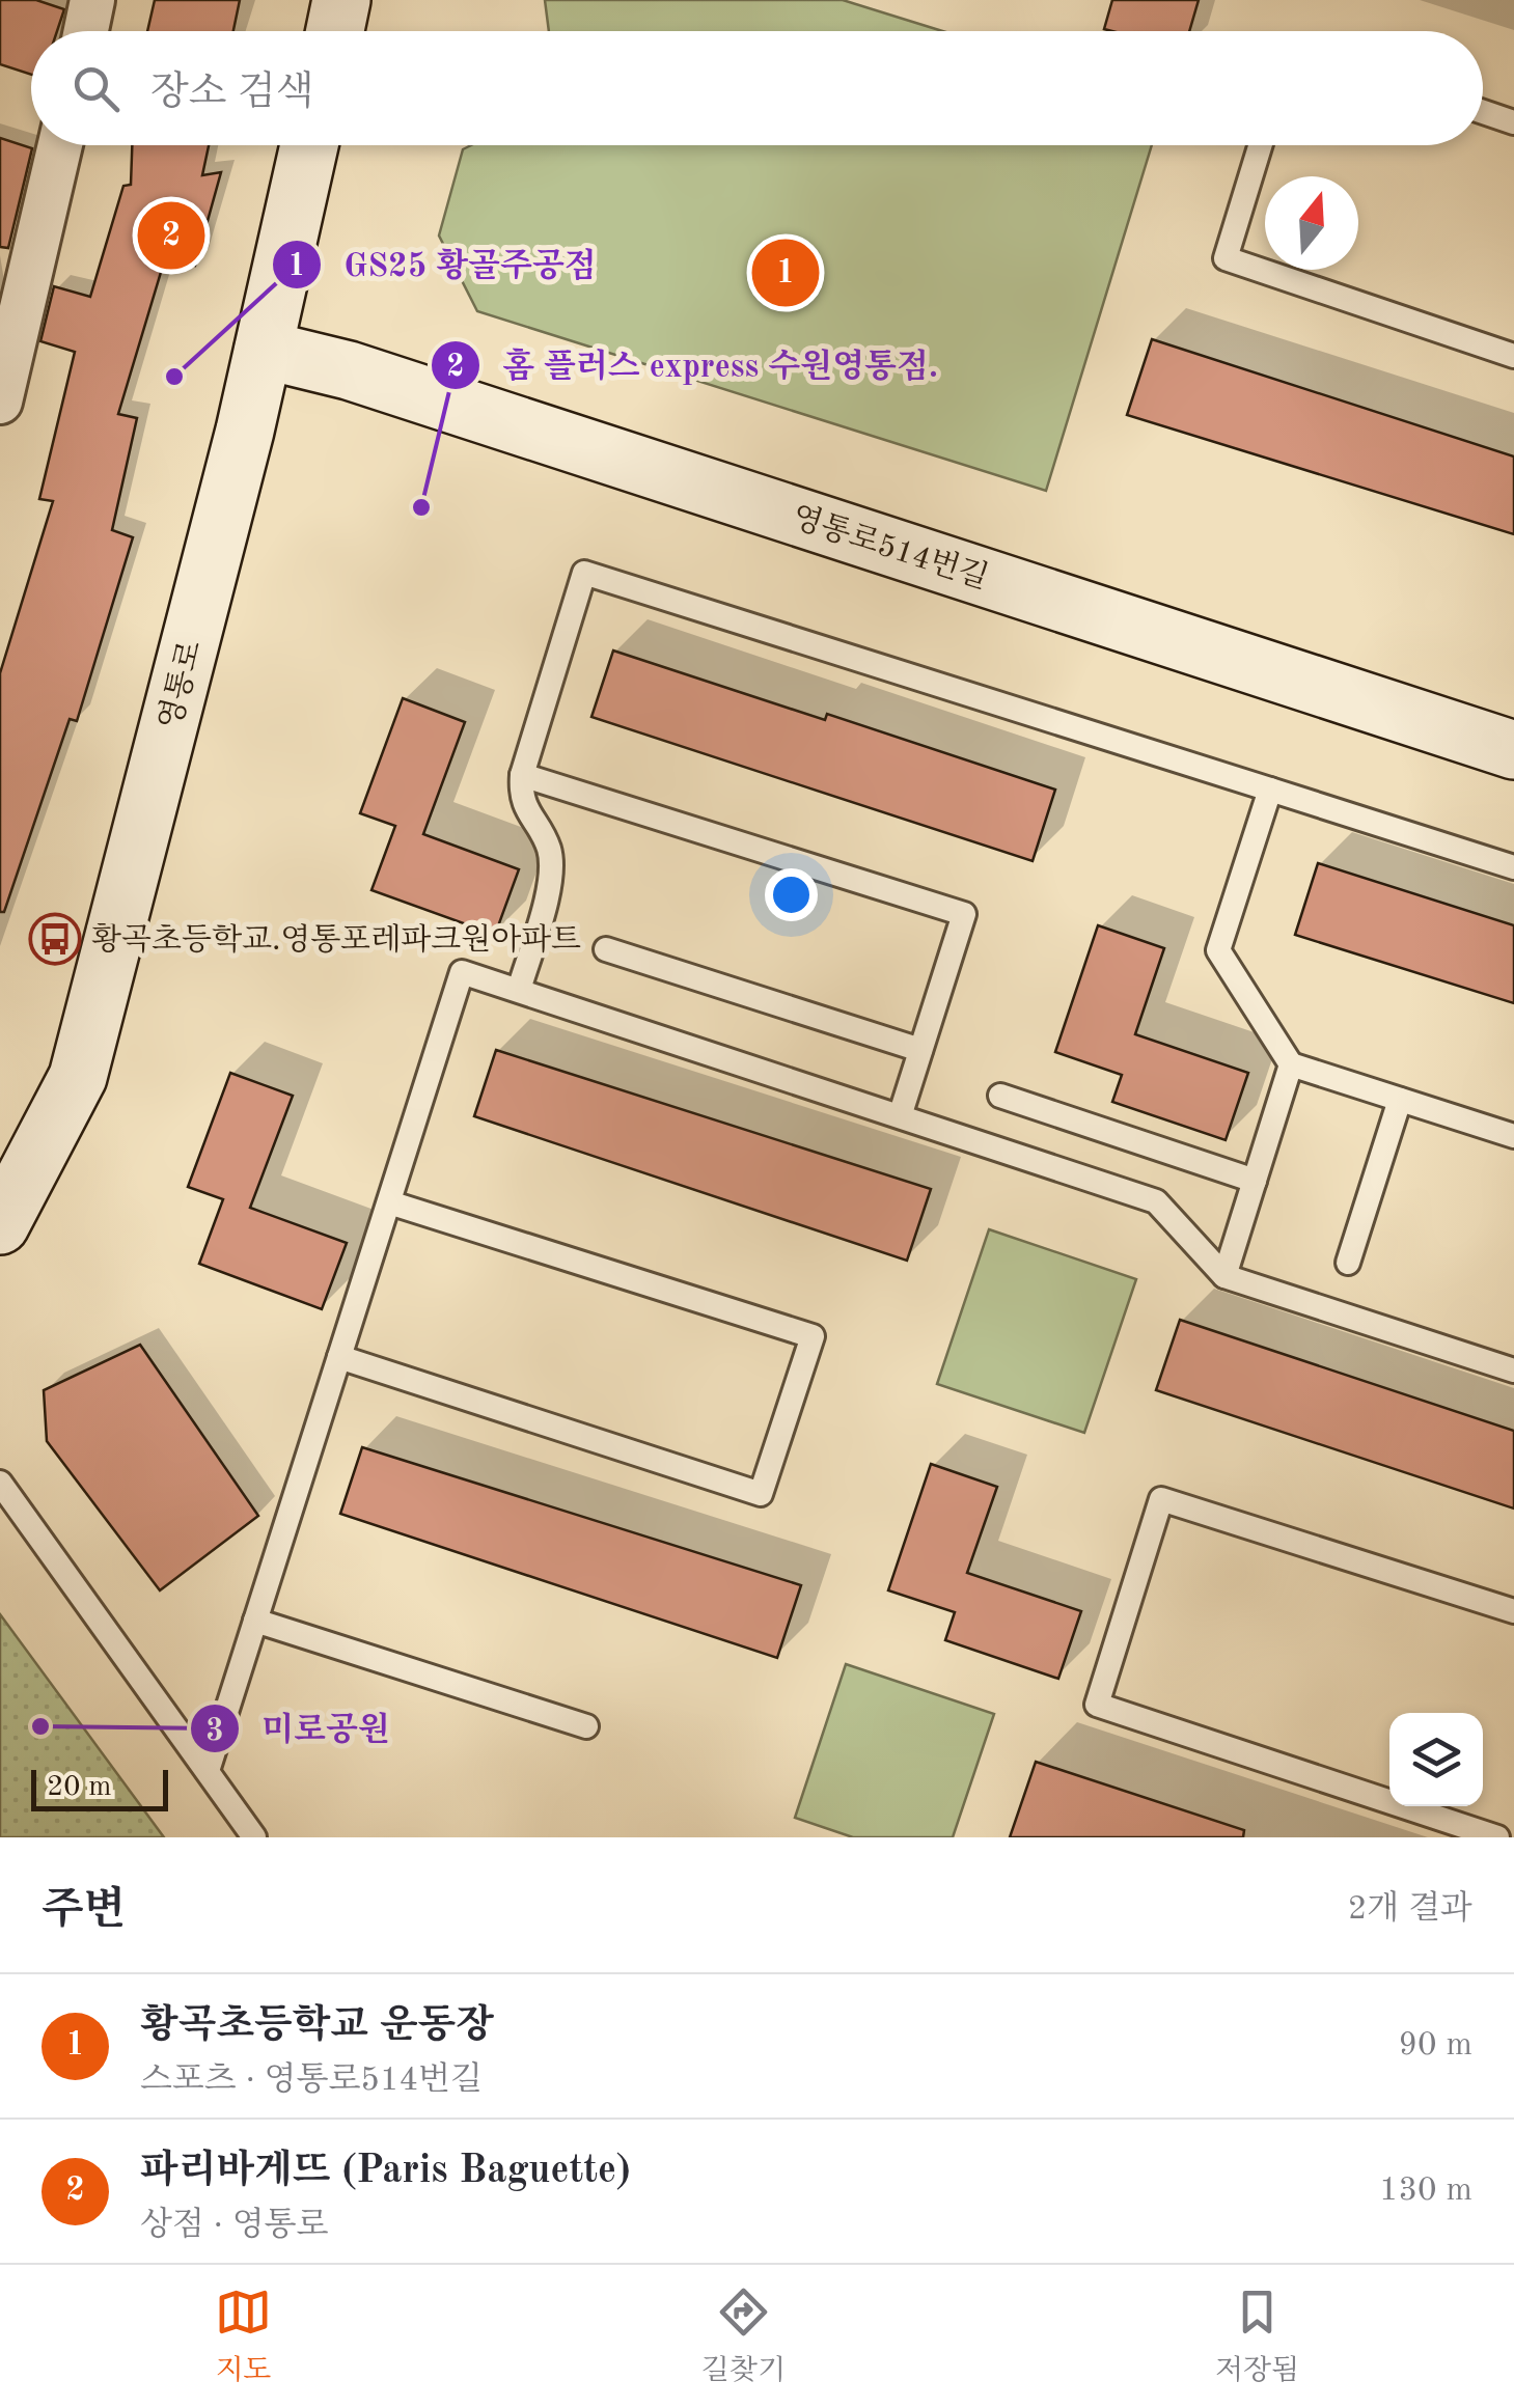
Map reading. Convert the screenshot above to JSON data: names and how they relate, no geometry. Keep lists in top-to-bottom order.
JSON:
{
  "streets": {
    "street": ["영통로514번길", "영통로"]
  },
  "crossings": [
    ["영통로514번길", "영통로"]
  ],
  "places": {
    "other": ["GS25 황골주공점", "홈 플러스 express 수원영통점.", "미로공원"],
    "bus stop": ["황곡초등학교.영통포레파크원아파트"]
  },
  "scale_bar": "20 m",
  "north": "top",
  "page": {
    "search": "장소 검색",
    "pins": ["2", "1"],
    "scale": "20 m",
    "heading": ["주변", "2개 결과"],
    "list": [
      {
        "mark": "1",
        "name": "황곡초등학교 운동장",
        "note": "스포츠 · 영통로514번길",
        "value": "90 m"
      },
      {
        "mark": "2",
        "name": "파리바게뜨 (Paris Baguette)",
        "note": "상점 · 영통로",
        "value": "130 m"
      }
    ],
    "nav": ["지도", "길찾기", "저장됨"]
  }
}
